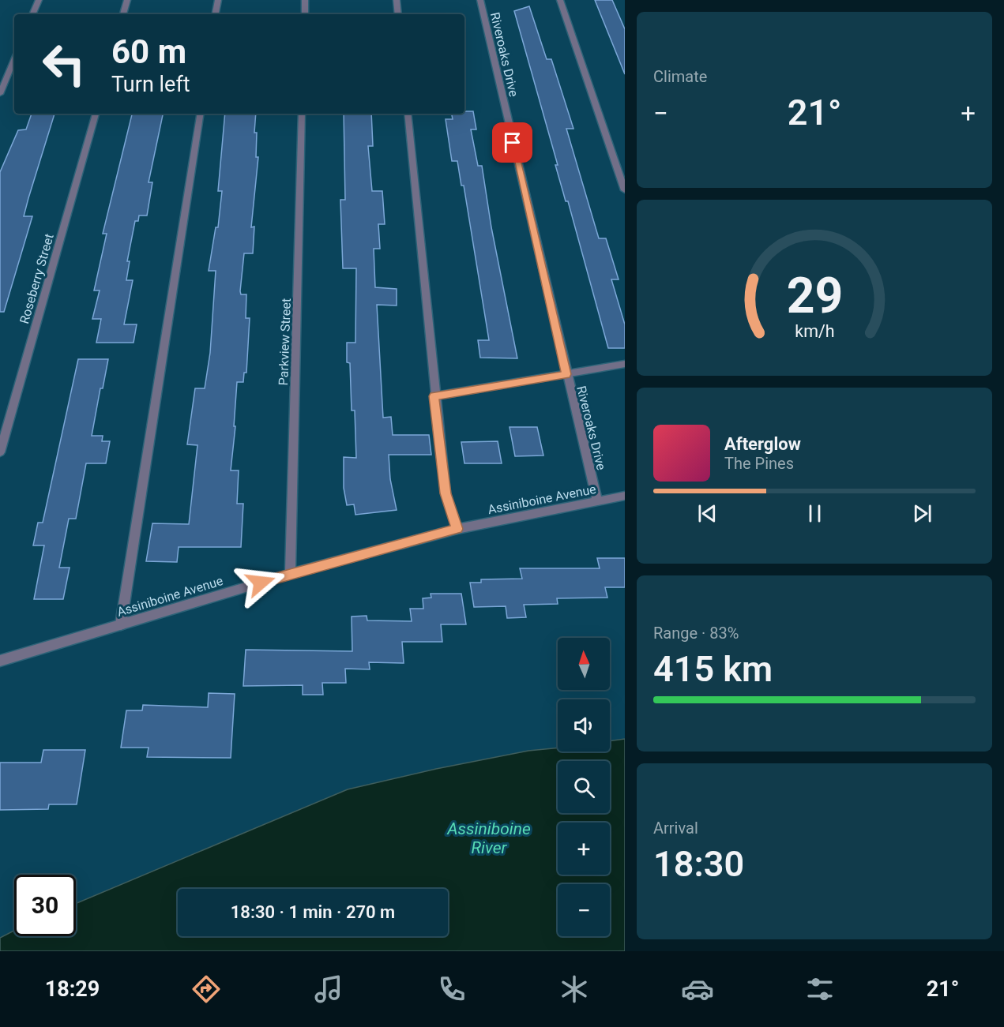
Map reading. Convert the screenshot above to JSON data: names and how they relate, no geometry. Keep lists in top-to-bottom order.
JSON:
{
  "streets": {
    "street": [
      "Riveroaks Drive",
      "Roseberry Street",
      "Parkview Street",
      "Assiniboine Avenue"
    ]
  },
  "crossings": [
    ["Riveroaks Drive", "Assiniboine Avenue"],
    ["Parkview Street", "Assiniboine Avenue"]
  ],
  "water": ["Assiniboine River"],
  "north": "top",
  "page": {
    "tile": [
      "Climate",
      ["Range · 83%", "415 km"],
      ["Arrival", "18:30"]
    ],
    "turn": ["60 m", "Turn left"],
    "heat": ["−", "21°", "+"],
    "song": ["Afterglow", "The Pines"],
    "map_buttons": ["+", "−"],
    "limit": "30",
    "trip": "18:30 · 1 min · 270 m",
    "tabs": ["18:29", "21°"],
    "gauge": ["29", "km/h"]
  }
}
